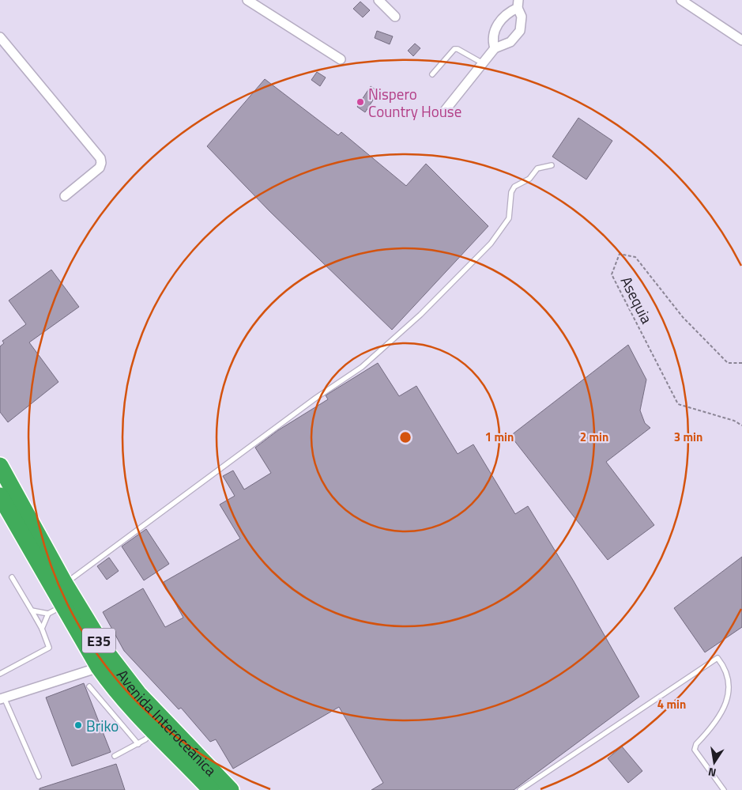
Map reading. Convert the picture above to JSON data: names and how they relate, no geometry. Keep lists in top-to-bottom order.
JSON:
{
  "streets": {
    "highway": ["E35", "Avenida Interoceánica"],
    "path": ["Asequia"]
  },
  "places": ["Nispero Country House", "Briko"],
  "north": "bottom",
  "rings": [
    "1 min",
    "2 min",
    "3 min",
    "4 min"
  ]
}
